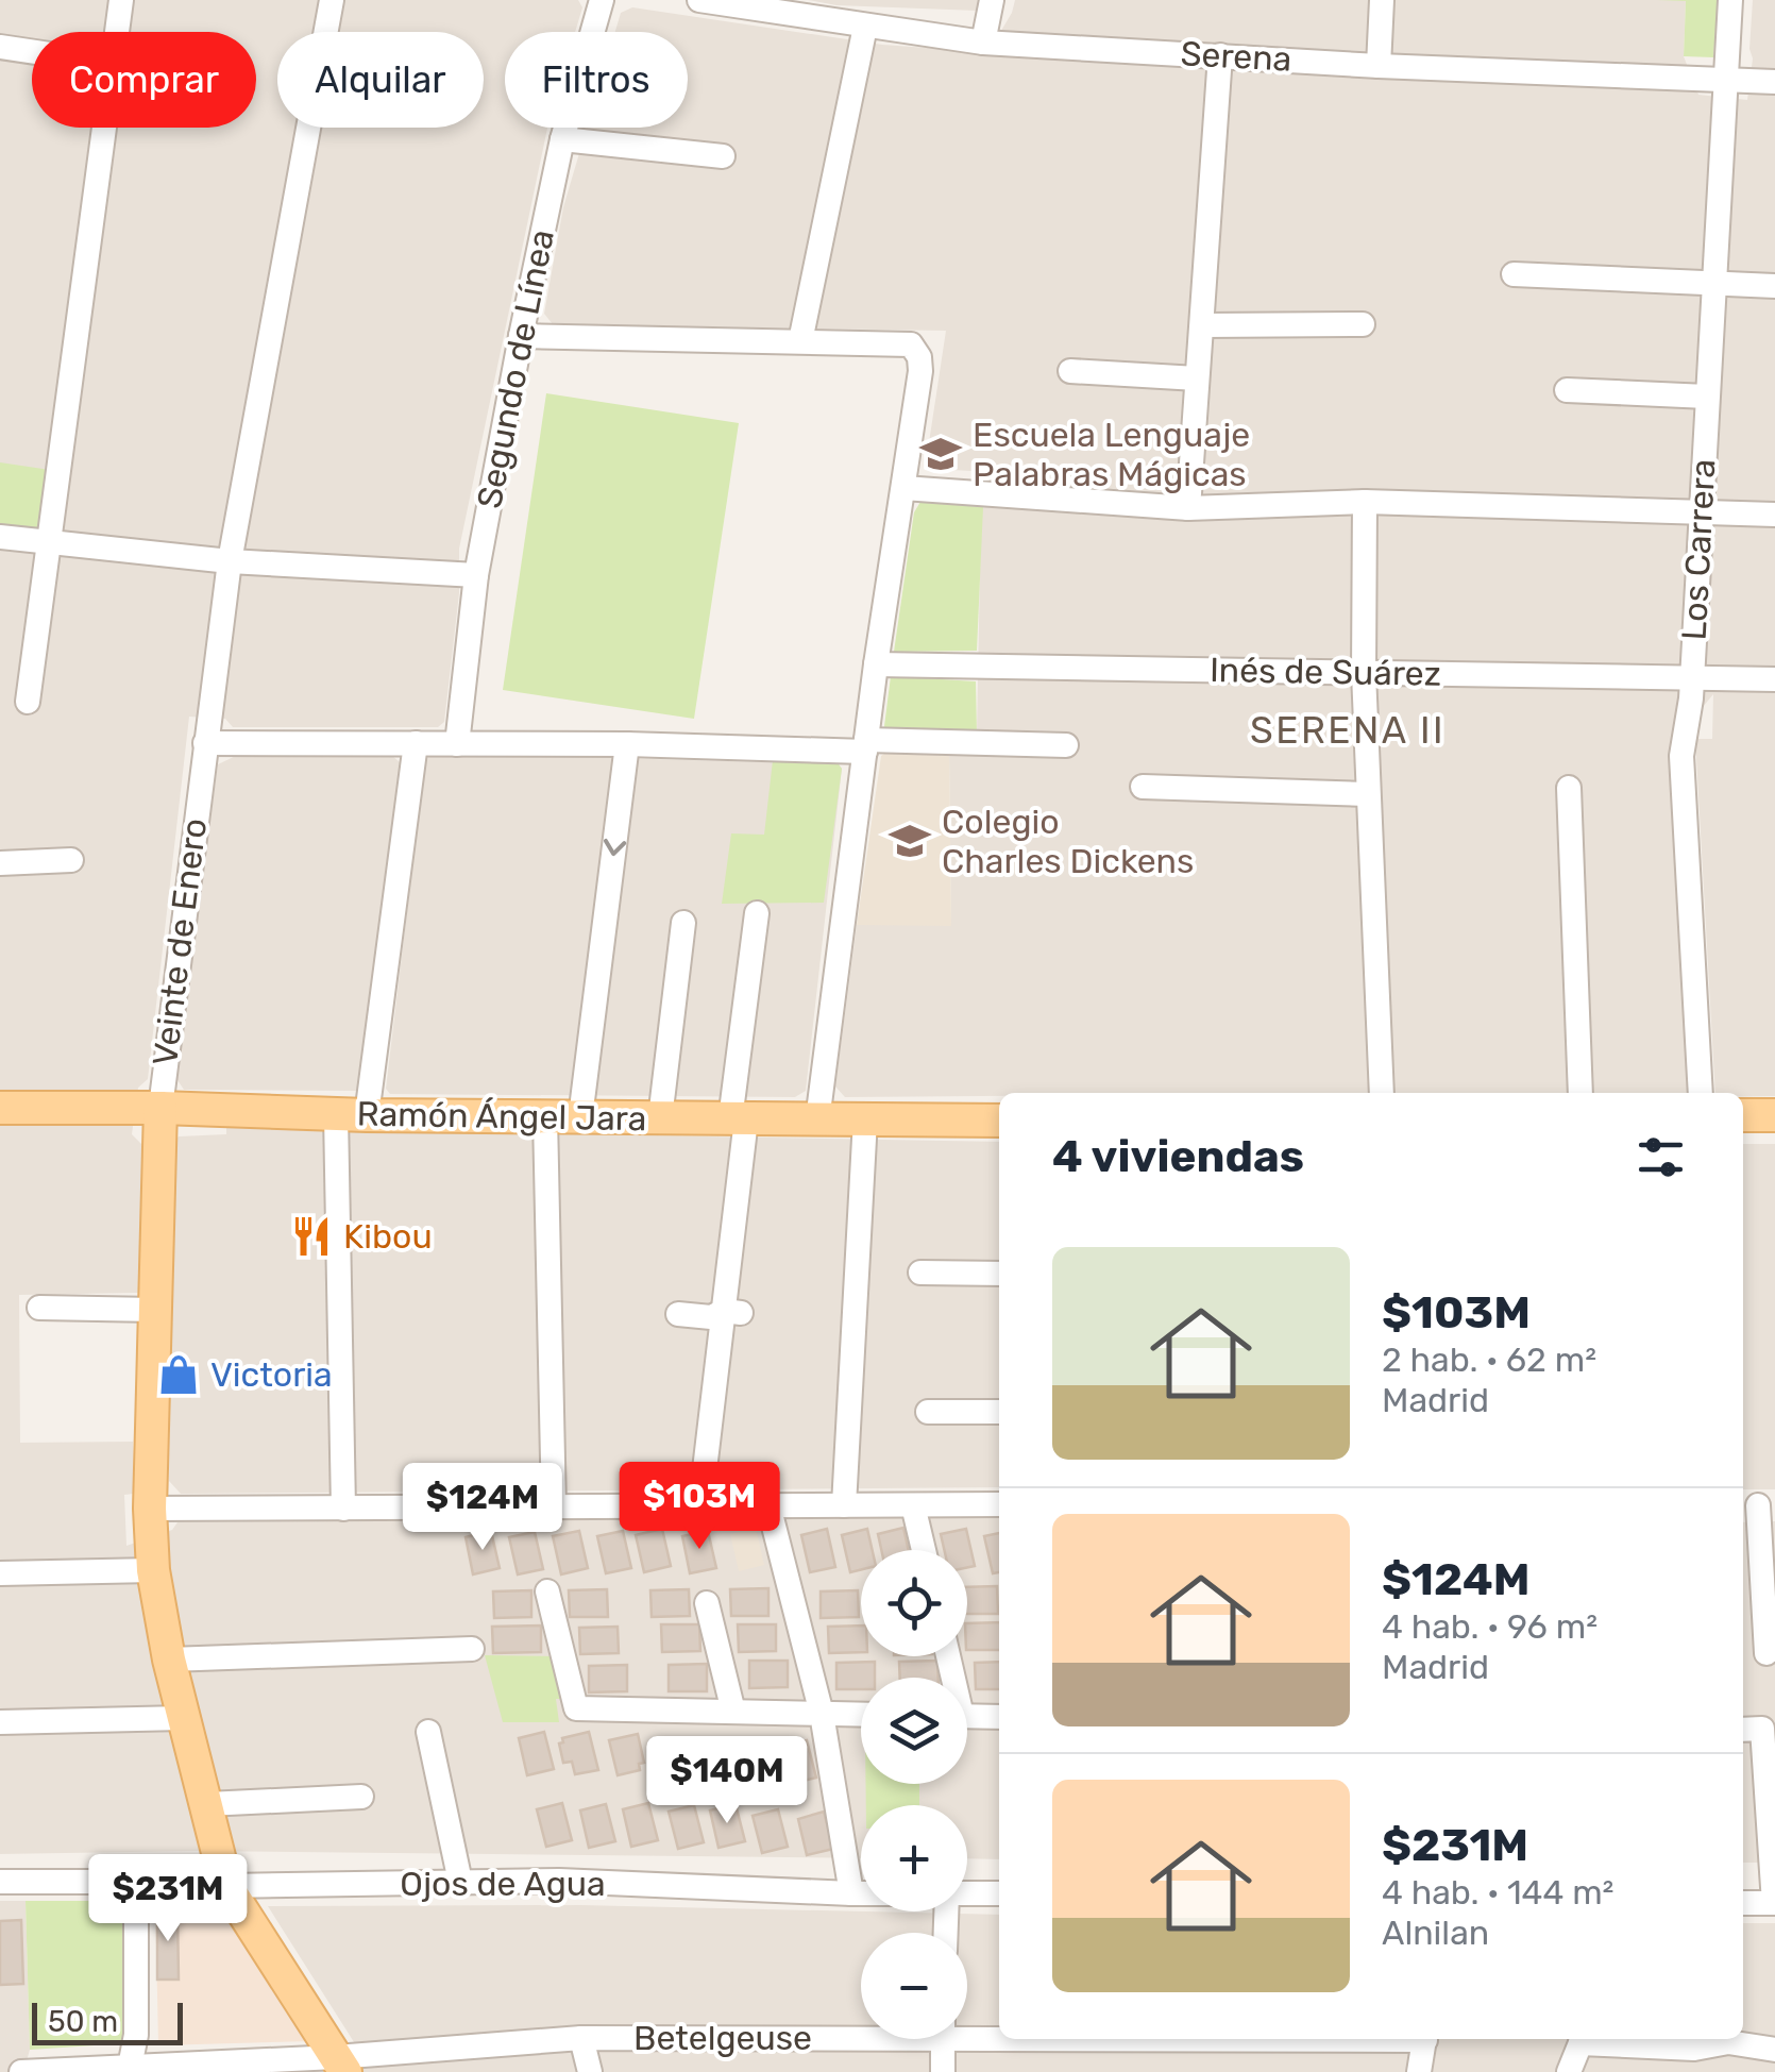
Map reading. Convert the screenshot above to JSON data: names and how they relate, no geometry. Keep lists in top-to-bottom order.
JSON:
{
  "streets": {
    "main road": ["Veinte de Enero", "Ramón Ángel Jara"],
    "street": [
      "Serena",
      "Segundo de Línea",
      "Los Carrera",
      "Inés de Suárez",
      "Ojos de Agua",
      "Betelgeuse"
    ]
  },
  "crossings": [
    ["Serena", "Los Carrera"],
    ["Los Carrera", "Inés de Suárez"],
    ["Veinte de Enero", "Ramón Ángel Jara"],
    ["Veinte de Enero", "Ojos de Agua"]
  ],
  "districts": ["SERENA II"],
  "places": {
    "school or university": ["Escuela Lenguaje Palabras Mágicas", "Colegio Charles Dickens"],
    "restaurant": ["Kibou"],
    "shop": ["Victoria"]
  },
  "scale_bar": "50 m",
  "page": {
    "chip": ["Comprar", "Alquilar", "Filtros"],
    "heading": "4 viviendas",
    "list": [
      {
        "name": "$103M",
        "note": "2 hab. · 62 m² · Madrid"
      },
      {
        "name": "$124M",
        "note": "4 hab. · 96 m² · Madrid"
      },
      {
        "name": "$231M",
        "note": "4 hab. · 144 m² · Alnilan"
      }
    ],
    "price": [
      "$103M",
      "$124M",
      "$140M",
      "$231M"
    ],
    "map_buttons": ["+", "−"],
    "scale": "50 m"
  }
}
